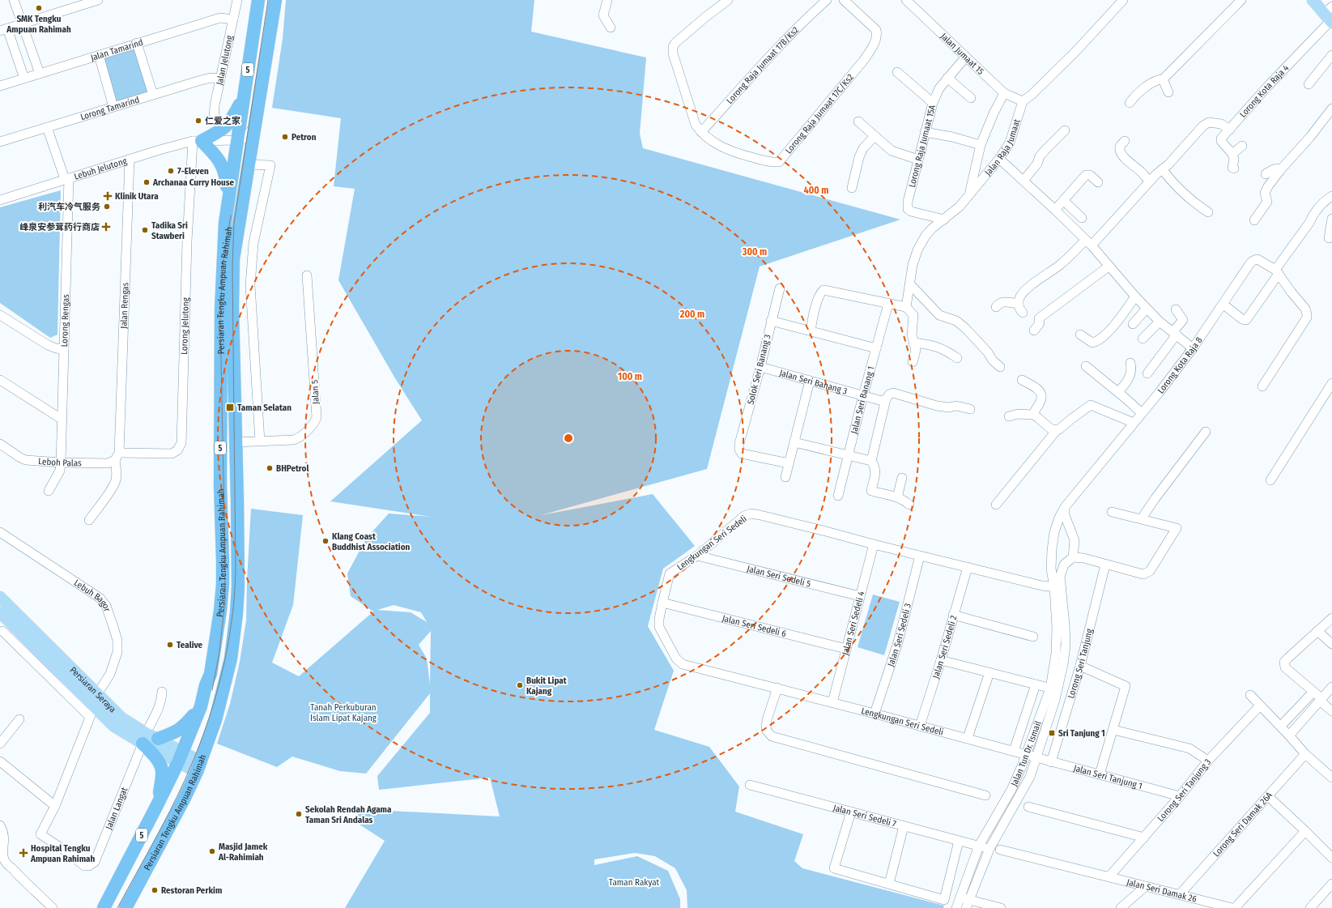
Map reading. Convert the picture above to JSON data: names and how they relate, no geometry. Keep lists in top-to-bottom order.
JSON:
{
  "streets": {
    "highway": ["5", "Persiaran Tengku Ampuan Rahimah"],
    "main road": ["Persiaran Seraya"],
    "street": [
      "Jalan Tamarind",
      "Jalan Jumaat 15",
      "Jalan Jelutong",
      "Lorong Raja Jumaat 17B/Ks2",
      "Lorong Kota Raja 4",
      "Lorong Tamarind",
      "Lorong Raja Jumaat 17C/Ks2",
      "Lorong Raja Jumaat 15A",
      "Jalan Raja Jumaat",
      "Lebuh Jelutong",
      "Jalan Rengas",
      "Lorong Rengas",
      "Lorong Jelutong",
      "Lorong Kota Raja 8",
      "Solok Seri Banang 3",
      "Jalan Seri Banang 3",
      "Jalan 5",
      "Jalan Seri Banang 1",
      "Leboh Palas",
      "Lengkungan Seri Sedeli",
      "Jalan Seri Sedeli 5",
      "Lebuh Bagor",
      "Jalan Seri Sedeli 4",
      "Jalan Seri Sedeli 6",
      "Jalan Seri Sedeli 3",
      "Jalan Seri Sedeli 2",
      "Lorong Seri Tanjung",
      "Jalan Tun Dr. Ismail",
      "Jalan Seri Tanjung 1",
      "Lorong Seri Tanjung 3",
      "Jalan Langat",
      "Jalan Seri Sedeli 7",
      "Lorong Seri Damak 26A",
      "Jalan Seri Damak 26"
    ]
  },
  "crossings": [
    ["Jalan Tamarind", "Jalan Jelutong"],
    ["Jalan Jumaat 15", "Lorong Raja Jumaat 15A"],
    ["Jalan Jumaat 15", "Jalan Raja Jumaat"],
    ["Jalan Jelutong", "Lorong Tamarind"],
    ["Lorong Raja Jumaat 17B/Ks2", "Lorong Raja Jumaat 17C/Ks2"],
    ["Lorong Raja Jumaat 15A", "Jalan Raja Jumaat"],
    ["Lebuh Jelutong", "Persiaran Tengku Ampuan Rahimah"],
    ["Lebuh Jelutong", "Jalan Rengas"],
    ["Lebuh Jelutong", "Lorong Rengas"],
    ["Lebuh Jelutong", "Lorong Jelutong"],
    ["Persiaran Tengku Ampuan Rahimah", "Jalan 5"],
    ["Persiaran Tengku Ampuan Rahimah", "Persiaran Seraya"],
    ["Jalan Rengas", "Lorong Jelutong"],
    ["Jalan Rengas", "Leboh Palas"],
    ["Lorong Rengas", "Leboh Palas"],
    ["Lorong Jelutong", "Leboh Palas"],
    ["Lorong Kota Raja 8", "Lengkungan Seri Sedeli"],
    ["Lorong Kota Raja 8", "Jalan Tun Dr. Ismail"],
    ["Solok Seri Banang 3", "Jalan Seri Banang 3"],
    ["Jalan Seri Banang 3", "Jalan Seri Banang 1"],
    ["Lengkungan Seri Sedeli", "Jalan Seri Sedeli 5"],
    ["Lengkungan Seri Sedeli", "Jalan Seri Sedeli 4"],
    ["Lengkungan Seri Sedeli", "Jalan Seri Sedeli 6"],
    ["Lengkungan Seri Sedeli", "Jalan Seri Sedeli 3"],
    ["Lengkungan Seri Sedeli", "Jalan Seri Sedeli 2"],
    ["Lengkungan Seri Sedeli", "Jalan Tun Dr. Ismail"],
    ["Lengkungan Seri Sedeli", "Jalan Seri Tanjung 1"],
    ["Jalan Seri Sedeli 5", "Jalan Seri Sedeli 4"],
    ["Lebuh Bagor", "Persiaran Seraya"],
    ["Jalan Seri Sedeli 4", "Jalan Seri Sedeli 6"],
    ["Lorong Seri Tanjung", "Jalan Seri Tanjung 1"],
    ["Persiaran Seraya", "Jalan Langat"],
    ["Jalan Tun Dr. Ismail", "Jalan Seri Tanjung 1"],
    ["Jalan Tun Dr. Ismail", "Jalan Seri Sedeli 7"],
    ["Jalan Seri Tanjung 1", "Lorong Seri Tanjung 3"],
    ["Lorong Seri Tanjung 3", "Jalan Seri Damak 26"],
    ["Lorong Seri Damak 26A", "Jalan Seri Damak 26"]
  ],
  "parks": ["Tanah Perkuburan Islam Lipat Kajang", "Taman Rakyat"],
  "places": {
    "other": [
      "SMK Tengku Ampuan Rahimah",
      "仁爱之家",
      "Petron",
      "7-Eleven",
      "Archanaa Curry House",
      "利汽车冷气服务",
      "Tadika Sri Stawberi",
      "BHPetrol",
      "Klang Coast Buddhist Association",
      "Tealive",
      "Bukit Lipat Kajang",
      "Sekolah Rendah Agama Taman Sri Andalas",
      "Masjid Jamek Al-Rahimiah",
      "Restoran Perkim"
    ],
    "health": ["Klinik Utara", "峰泉安参茸药行商店", "Hospital Tengku Ampuan Rahimah"],
    "transit": ["Taman Selatan", "Sri Tanjung 1"]
  },
  "rings": [
    "400 m",
    "300 m",
    "200 m",
    "100 m"
  ]
}
